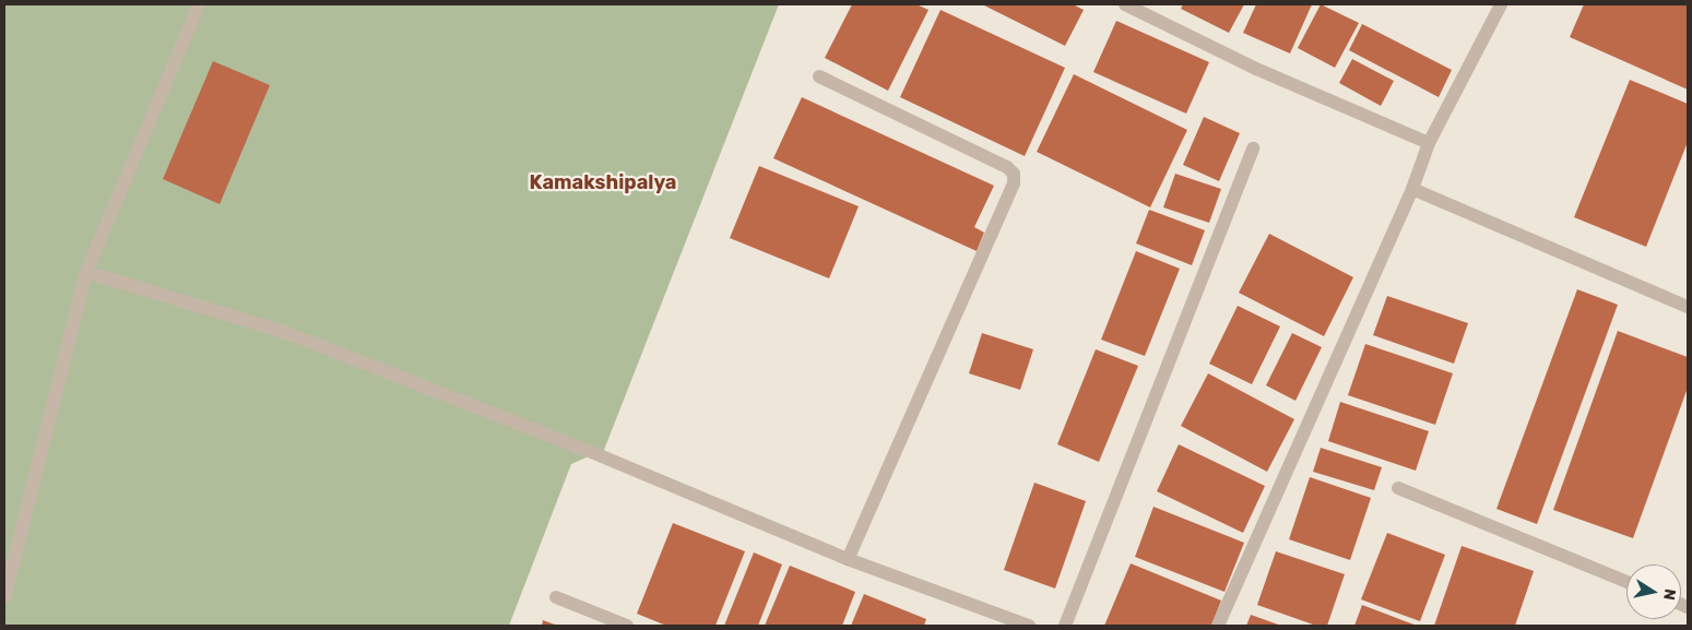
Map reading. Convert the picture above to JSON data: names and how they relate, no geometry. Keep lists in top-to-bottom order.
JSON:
{
  "districts": ["Kamakshipalya"],
  "north": "right"
}
